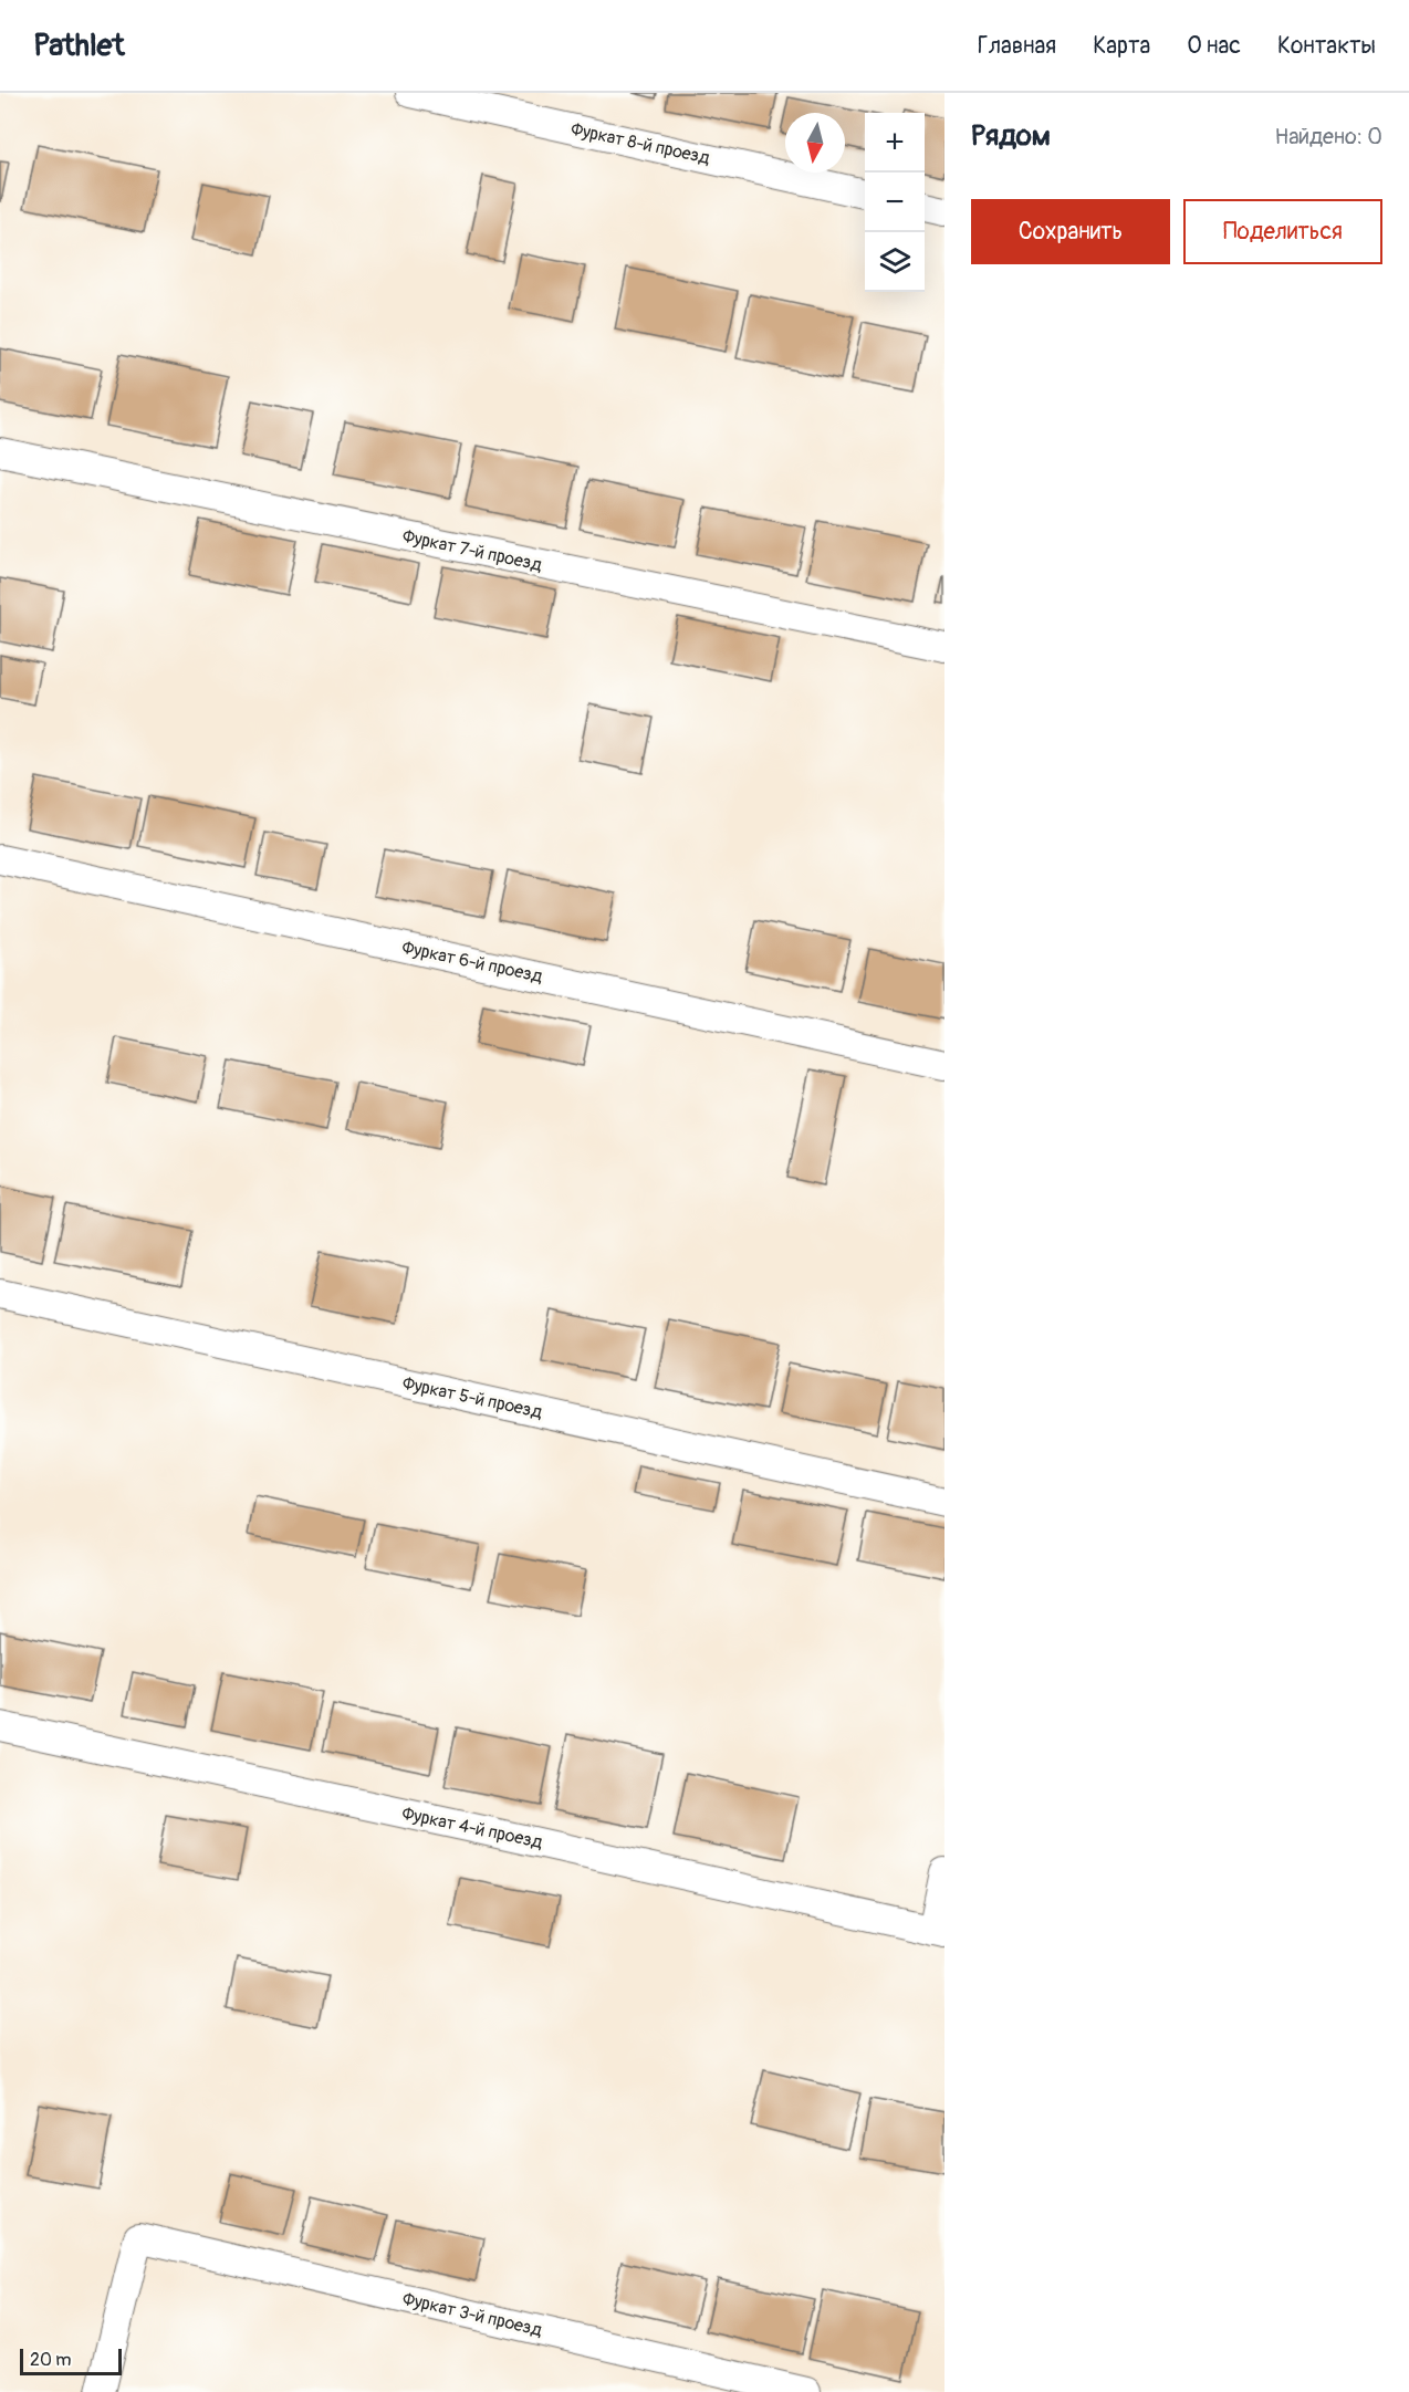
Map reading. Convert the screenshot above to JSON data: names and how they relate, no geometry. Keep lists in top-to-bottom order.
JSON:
{
  "streets": {
    "street": [
      "Фуркат 8-й проезд",
      "Фуркат 7-й проезд",
      "Фуркат 6-й проезд",
      "Фуркат 5-й проезд",
      "Фуркат 4-й проезд",
      "Фуркат 3-й проезд"
    ]
  },
  "scale_bar": "20 m",
  "north": "bottom",
  "page": {
    "header": "Pathlet",
    "nav": [
      "Главная",
      "Карта",
      "О нас",
      "Контакты"
    ],
    "heading": ["Рядом", "Найдено: 0"],
    "map_buttons": ["+", "−"],
    "buttons": ["Сохранить", "Поделиться"],
    "scale": "20 m"
  }
}
